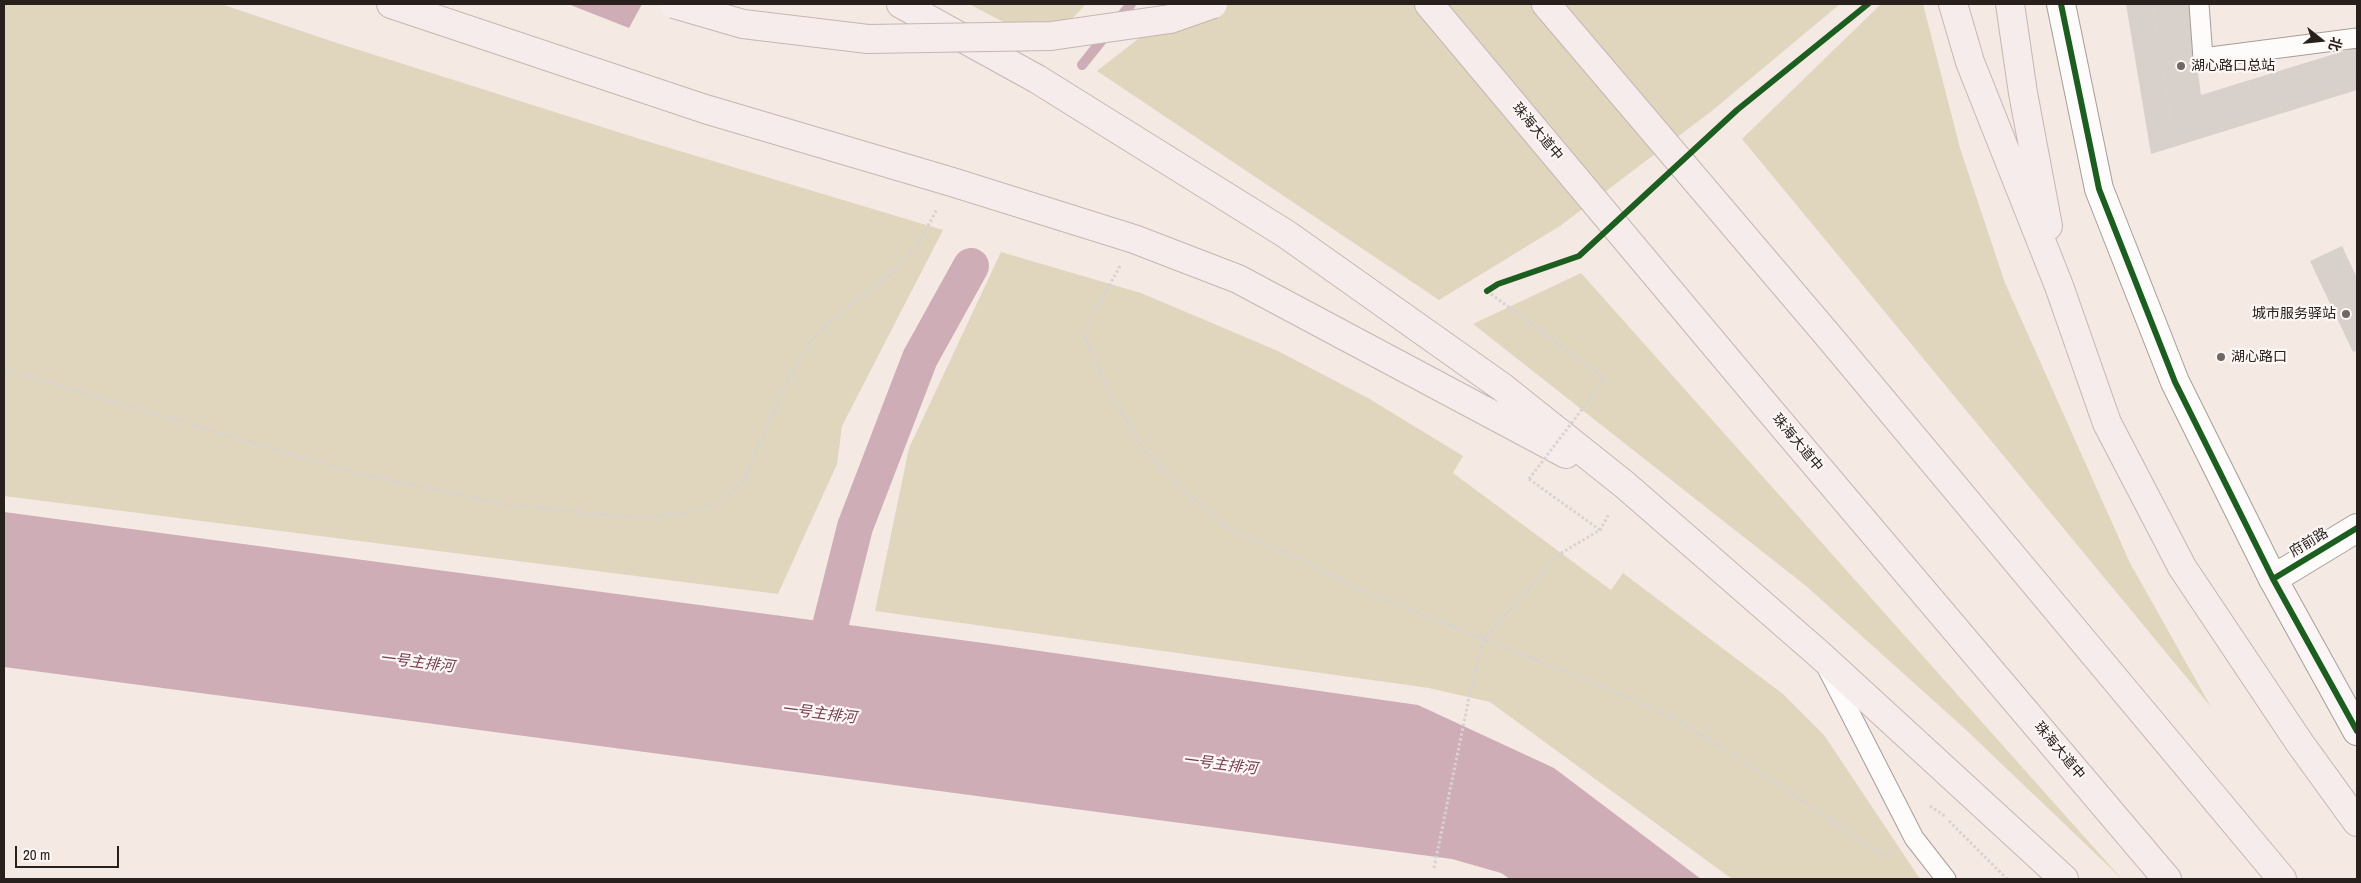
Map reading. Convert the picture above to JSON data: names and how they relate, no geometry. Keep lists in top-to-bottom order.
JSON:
{
  "streets": {
    "highway": ["珠海大道中"],
    "street": ["府前路"]
  },
  "water": ["一号主排河"],
  "places": ["湖心路口总站", "城市服务驿站", "湖心路口"],
  "scale_bar": "20 m",
  "north": "right"
}
